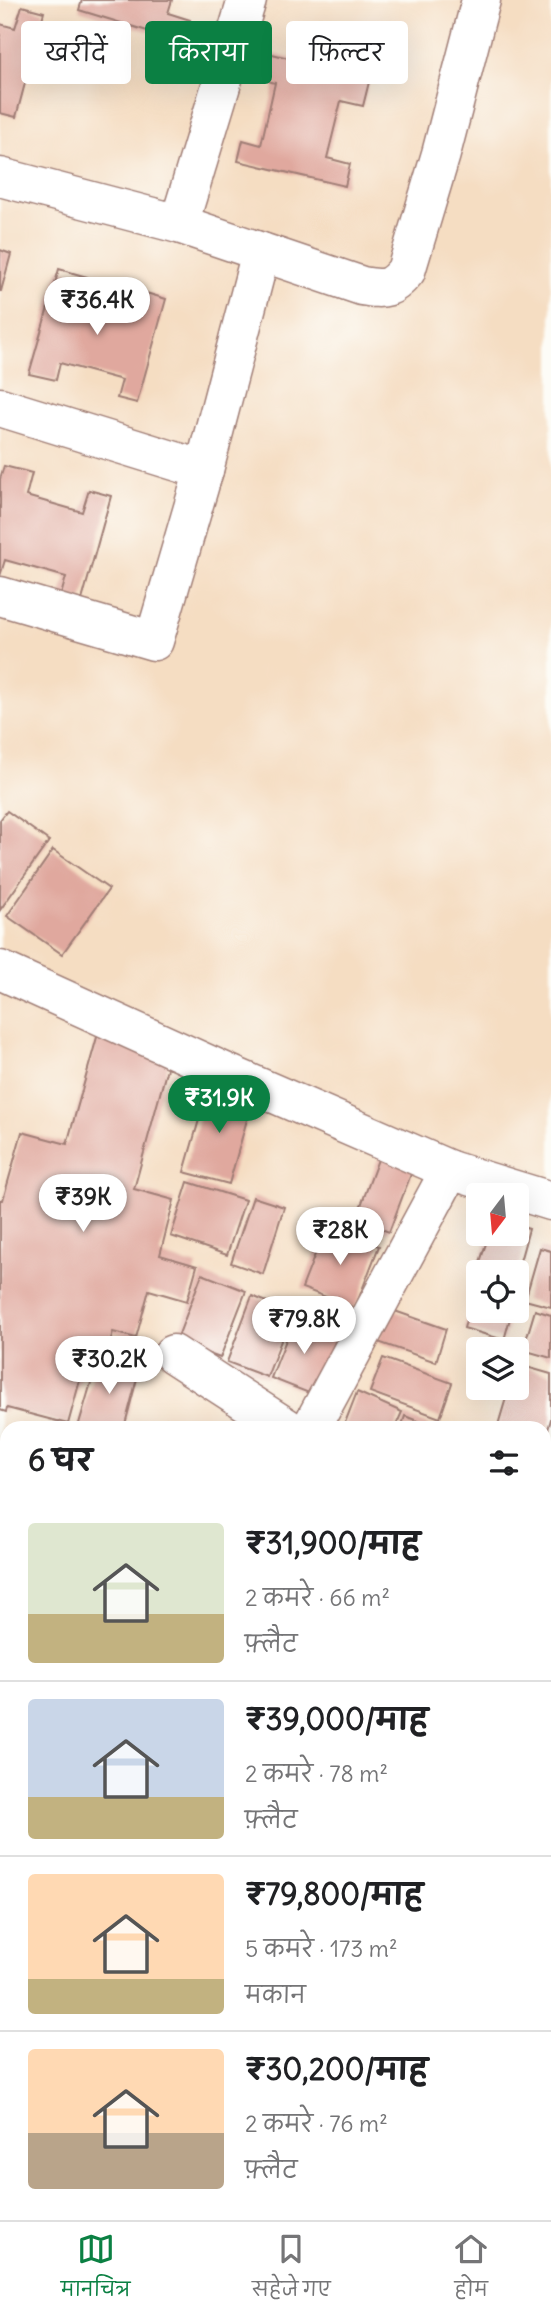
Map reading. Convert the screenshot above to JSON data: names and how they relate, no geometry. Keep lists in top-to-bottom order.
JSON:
{
  "north": "bottom",
  "page": {
    "chip": ["खरीदें", "किराया", "फ़िल्टर"],
    "price": [
      "₹36.4K",
      "₹31.9K",
      "₹39K",
      "₹28K",
      "₹79.8K",
      "₹30.2K"
    ],
    "heading": "6 घर",
    "list": [
      {
        "name": "₹31,900/माह",
        "note": "2 कमरे · 66 m² · फ़्लैट"
      },
      {
        "name": "₹39,000/माह",
        "note": "2 कमरे · 78 m² · फ़्लैट"
      },
      {
        "name": "₹79,800/माह",
        "note": "5 कमरे · 173 m² · मकान"
      },
      {
        "name": "₹30,200/माह",
        "note": "2 कमरे · 76 m² · फ़्लैट"
      }
    ],
    "tabs": ["मानचित्र", "सहेजे गए", "होम"]
  }
}
